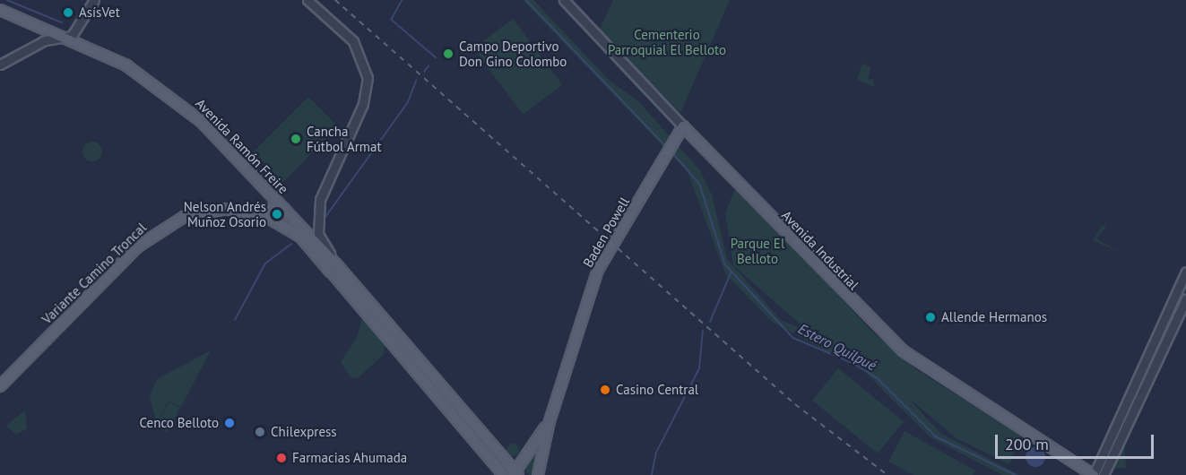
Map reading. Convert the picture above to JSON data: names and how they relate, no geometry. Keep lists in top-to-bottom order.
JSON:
{
  "streets": {
    "main road": [
      "Avenida Ramón Freire",
      "Baden Powell",
      "Avenida Industrial",
      "Variante Camino Troncal"
    ]
  },
  "crossings": [
    ["Avenida Ramón Freire", "Baden Powell"],
    ["Avenida Ramón Freire", "Variante Camino Troncal"],
    ["Baden Powell", "Avenida Industrial"]
  ],
  "water": ["Estero Quilpué"],
  "parks": ["Cementerio Parroquial El Belloto", "Parque El Belloto"],
  "places": [
    "AsísVet",
    "Campo Deportivo Don Gino Colombo",
    "Cancha Fútbol Armat",
    "Nelson Andrés Muñoz Osorio",
    "Allende Hermanos",
    "Casino Central",
    "Cenco Belloto",
    "Chilexpress",
    "Farmacias Ahumada"
  ],
  "scale_bar": "200 m"
}
